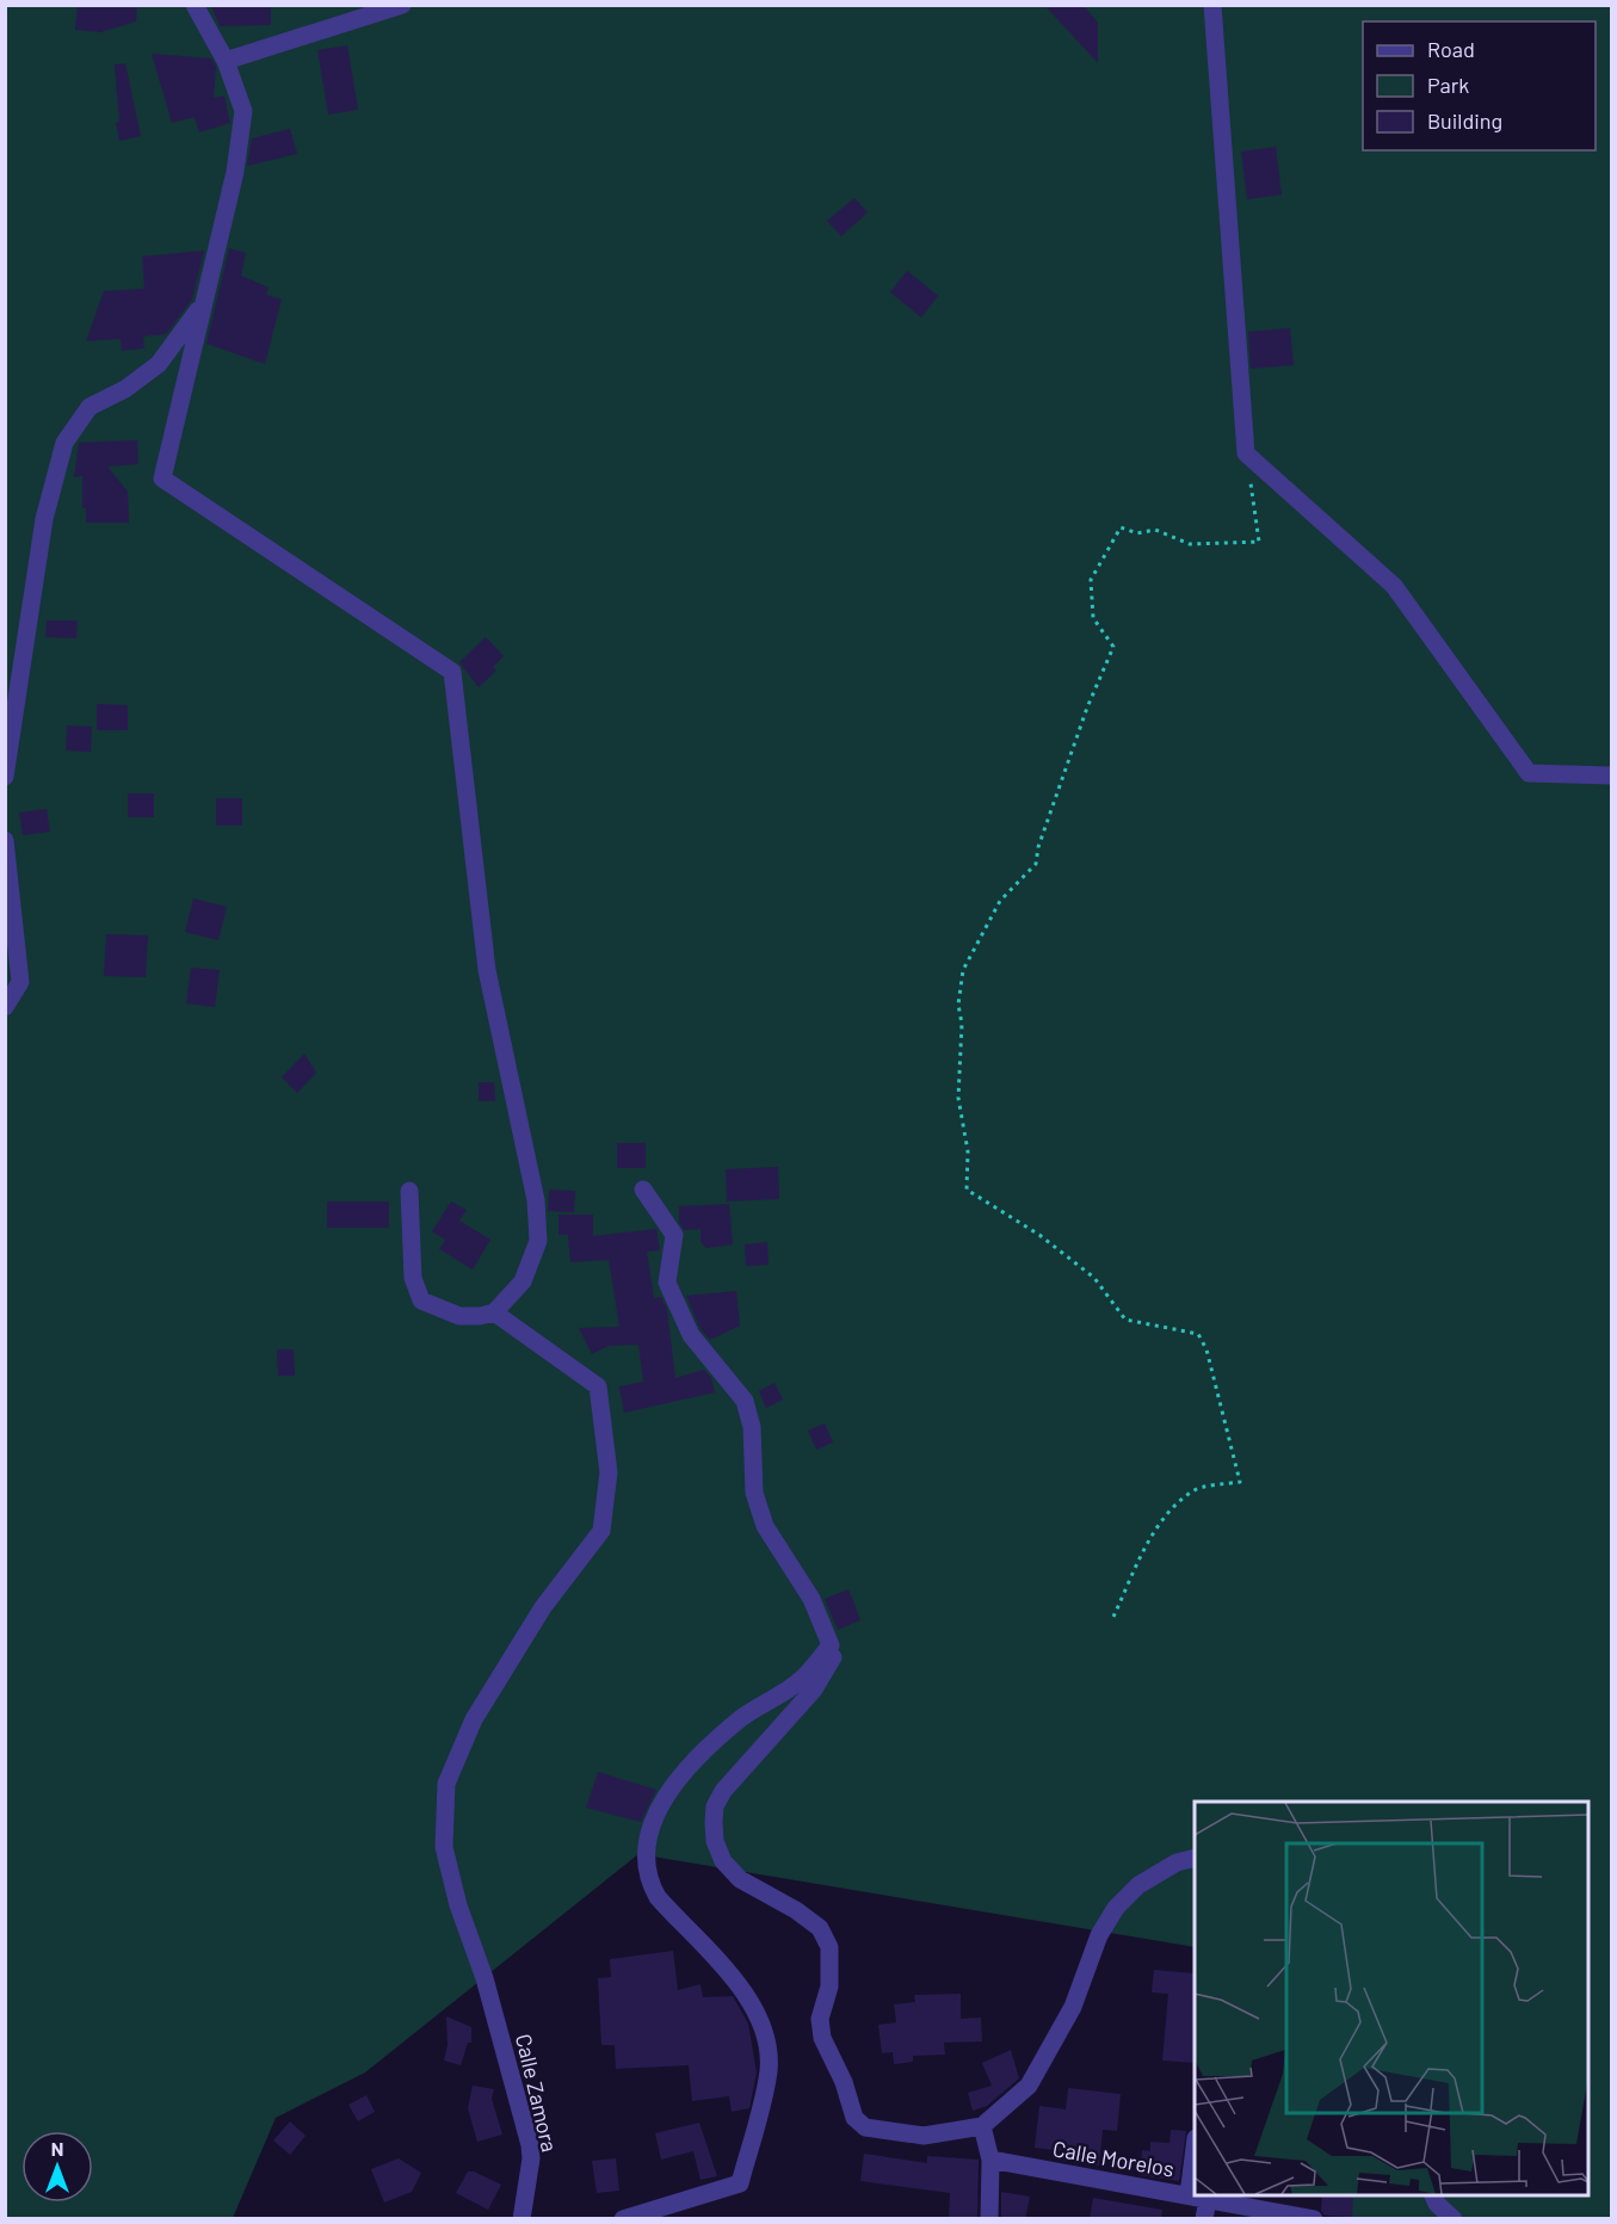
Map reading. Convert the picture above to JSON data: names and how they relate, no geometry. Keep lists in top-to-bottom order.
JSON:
{
  "streets": {
    "street": ["Calle Zamora", "Calle Morelos"]
  },
  "legend": ["Road", "Park", "Building"],
  "north": "top"
}
